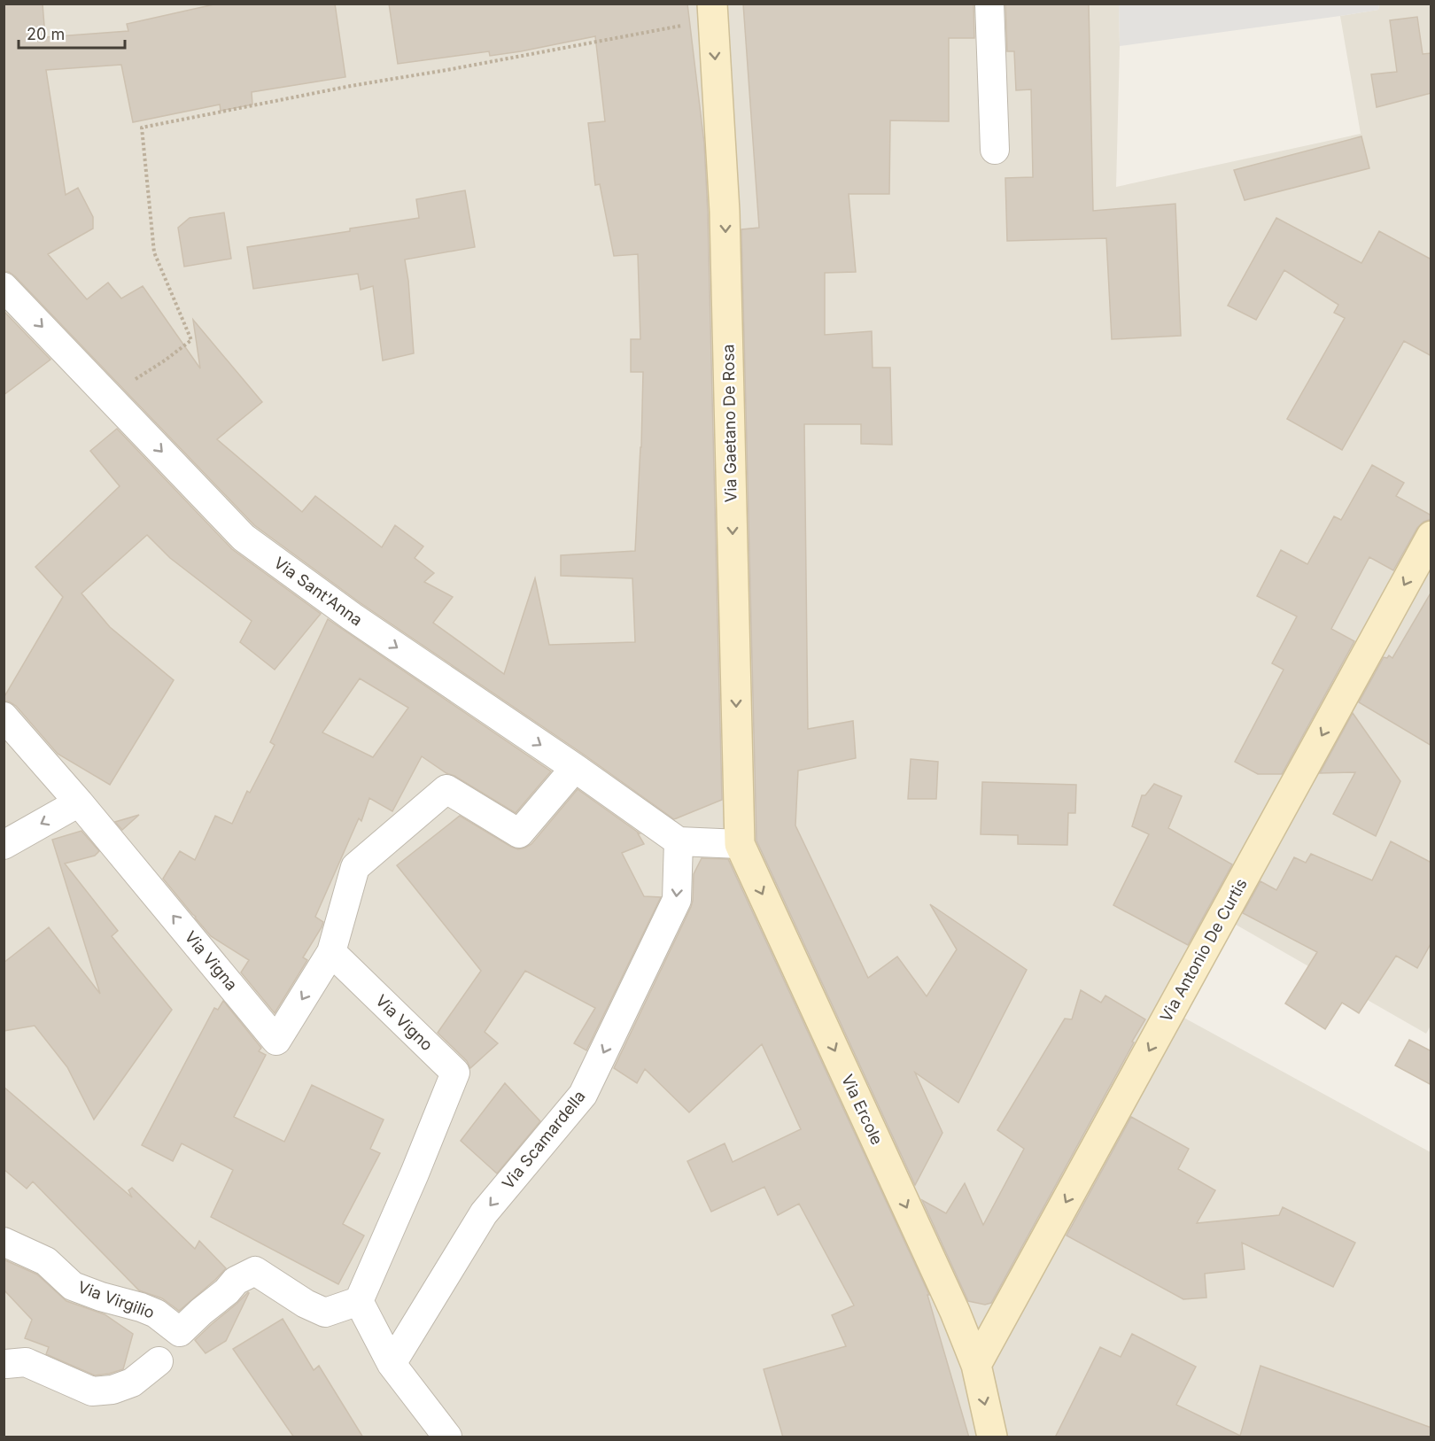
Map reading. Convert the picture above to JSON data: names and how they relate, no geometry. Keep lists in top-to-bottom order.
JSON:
{
  "streets": {
    "street": [
      "Via Gaetano De Rosa",
      "Via Sant'Anna",
      "Via Antonio De Curtis",
      "Via Vigna",
      "Via Vigno",
      "Via Ercole",
      "Via Scamardella",
      "Via Virgilio"
    ]
  },
  "crossings": [
    ["Via Gaetano De Rosa", "Via Ercole"],
    ["Via Sant'Anna", "Via Scamardella"],
    ["Via Antonio De Curtis", "Via Ercole"],
    ["Via Vigna", "Via Vigno"],
    ["Via Vigno", "Via Virgilio"]
  ],
  "one_way": [
    "Via Gaetano De Rosa",
    "Via Sant'Anna",
    "Via Antonio De Curtis",
    "Via Ercole",
    "Via Scamardella"
  ],
  "scale_bar": "20 m"
}
